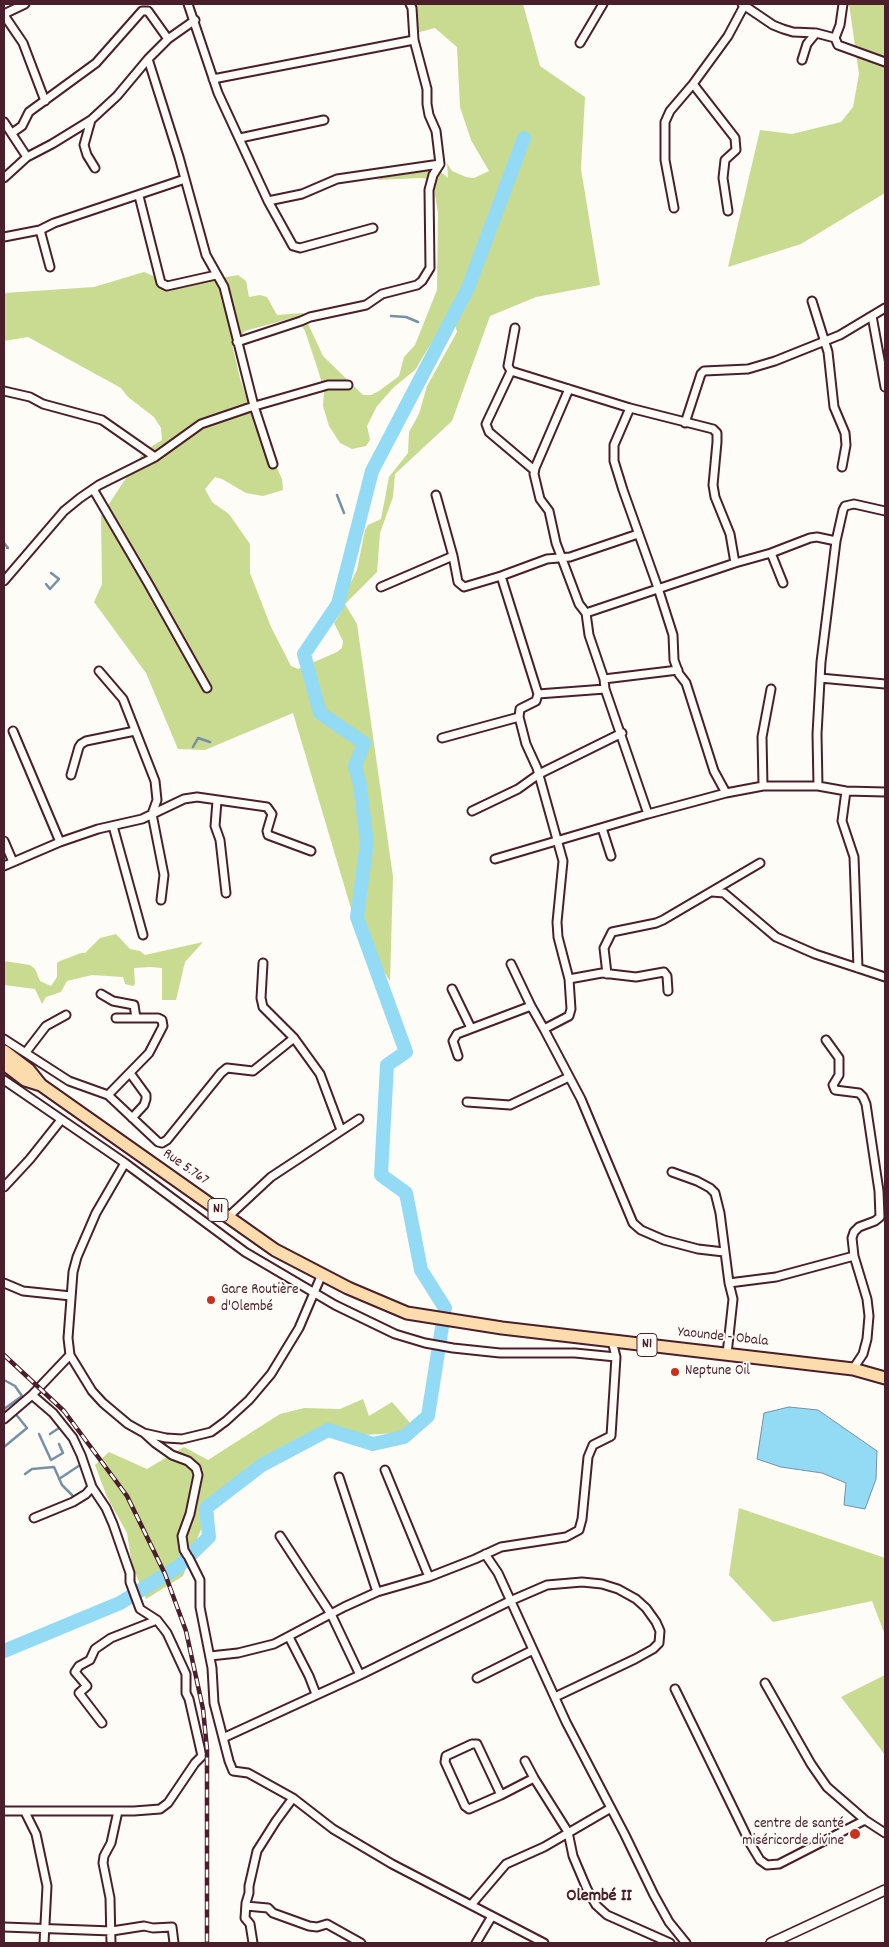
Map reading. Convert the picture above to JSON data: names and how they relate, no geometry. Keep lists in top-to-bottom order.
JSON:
{
  "streets": {
    "highway": ["Rue 5.767", "N1", "Yaounde - Obala"]
  },
  "crossings": [
    ["Rue 5.767", "N1"],
    ["Rue 5.767", "Yaounde - Obala"]
  ],
  "districts": ["Olembé II"],
  "places": ["Gare Routière d'Olembé", "Neptune Oil", "centre de santé miséricorde divine"]
}
